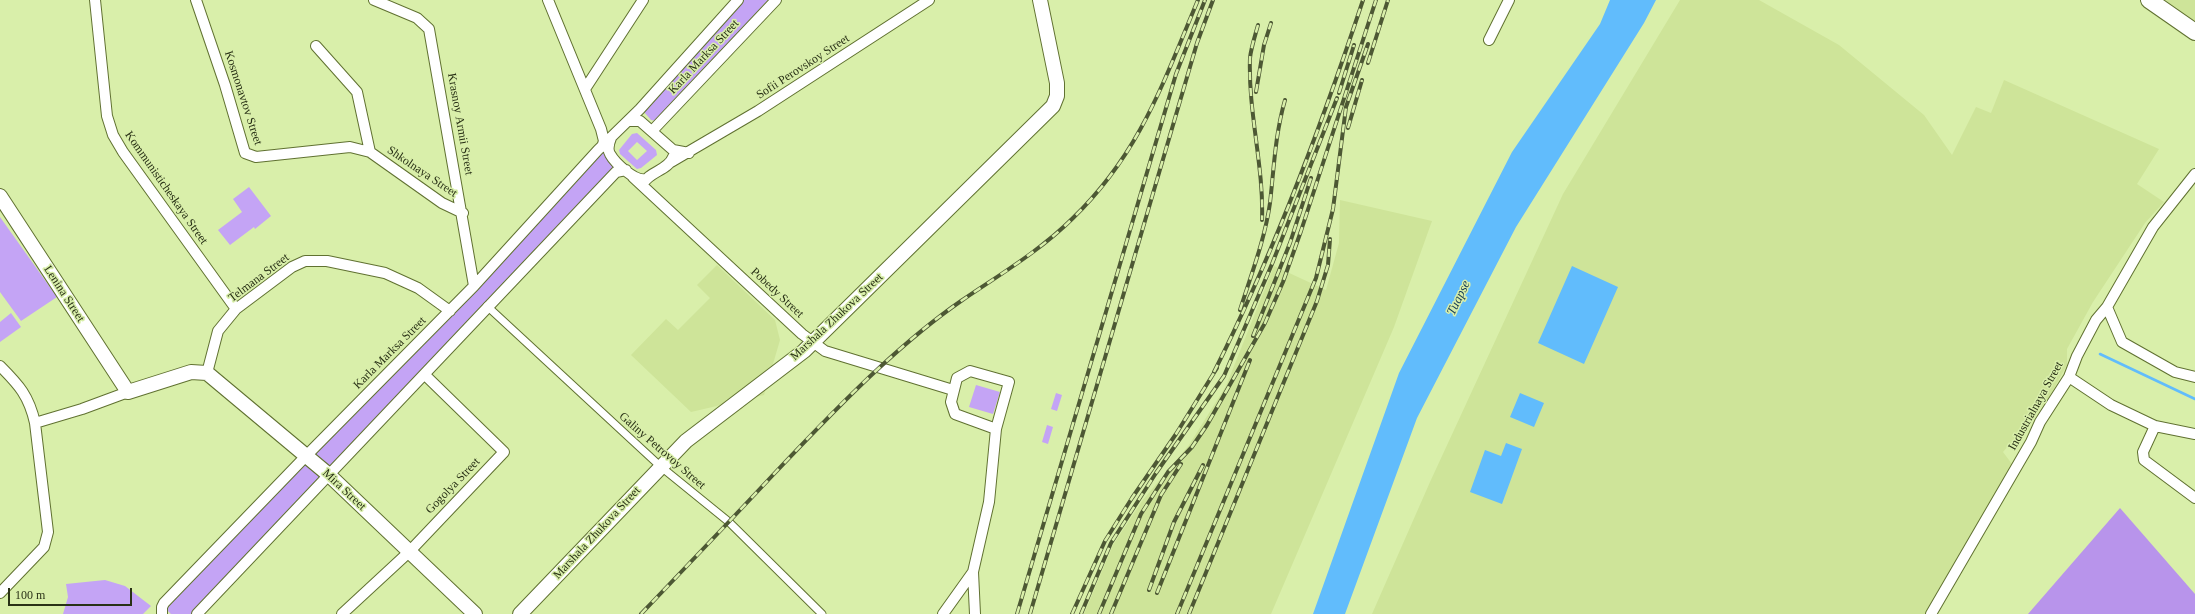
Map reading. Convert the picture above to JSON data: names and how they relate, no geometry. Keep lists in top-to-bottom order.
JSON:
{
  "streets": {
    "main road": ["Lenina Street", "Marshala Zhukova Street", "Mira Street"],
    "street": [
      "Karla Marksa Street",
      "Sofii Perovskoy Street",
      "Kosmonavtov Street",
      "Krasnoy Armii Street",
      "Shkolnaya Street",
      "Kommunisticheskaya Street",
      "Telmana Street",
      "Pobedy Street",
      "Industrialnaya Street",
      "Galiny Petrovoy Street",
      "Gogolya Street"
    ]
  },
  "crossings": [
    ["Karla Marksa Street", "Sofii Perovskoy Street"],
    ["Karla Marksa Street", "Krasnoy Armii Street"],
    ["Karla Marksa Street", "Telmana Street"],
    ["Karla Marksa Street", "Pobedy Street"],
    ["Karla Marksa Street", "Mira Street"],
    ["Sofii Perovskoy Street", "Pobedy Street"],
    ["Kosmonavtov Street", "Shkolnaya Street"],
    ["Krasnoy Armii Street", "Shkolnaya Street"],
    ["Kommunisticheskaya Street", "Telmana Street"],
    ["Telmana Street", "Mira Street"],
    ["Pobedy Street", "Marshala Zhukova Street"],
    ["Marshala Zhukova Street", "Galiny Petrovoy Street"],
    ["Gogolya Street", "Mira Street"]
  ],
  "water": ["Tuapse"],
  "scale_bar": "100 m"
}
